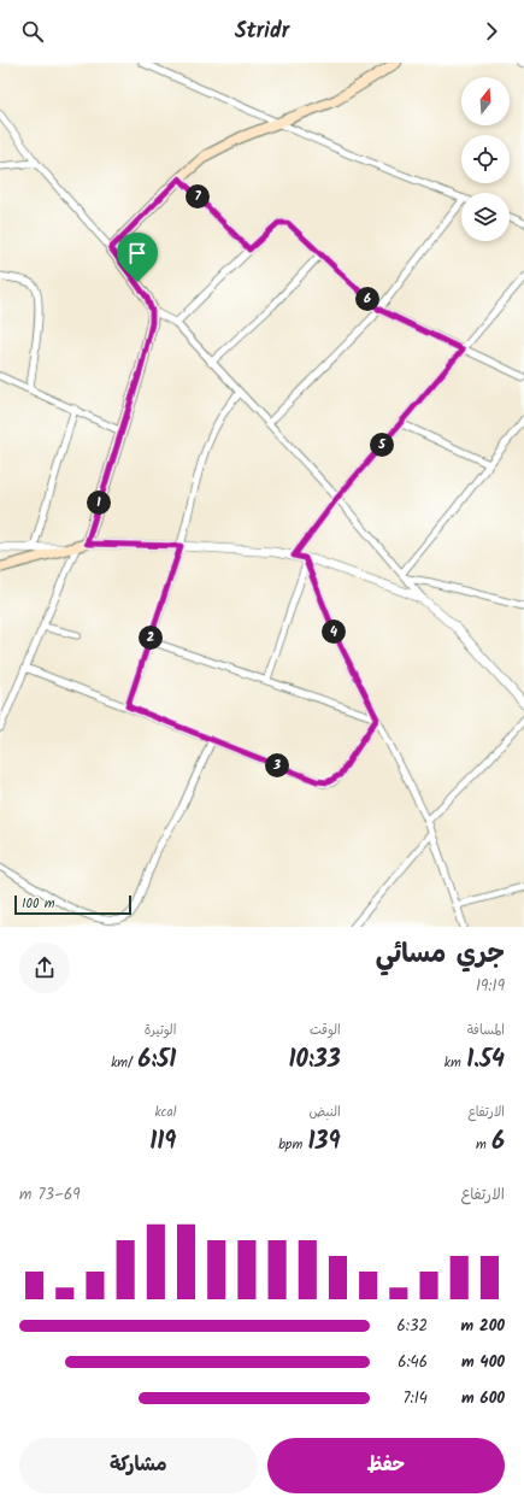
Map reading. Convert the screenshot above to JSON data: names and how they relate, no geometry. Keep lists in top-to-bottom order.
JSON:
{
  "scale_bar": "100 m",
  "north": "top",
  "page": {
    "header": "Stridr",
    "pins": [
      "7",
      "6",
      "5",
      "1",
      "4",
      "2",
      "3"
    ],
    "scale": "100 m",
    "heading": ["جري مسائي", "19:19"],
    "stats": [
      ["المسافة", "1.54 km"],
      ["الوقت", "10:33"],
      ["الوتيرة", "6:51 /km"],
      ["الارتفاع", "6 m"],
      ["النبض", "139 bpm"],
      ["kcal", "119"]
    ],
    "chart": ["الارتفاع", "69–73 m"],
    "list": [
      {
        "name": "200 m",
        "note": "6:32"
      },
      {
        "name": "400 m",
        "note": "6:46"
      },
      {
        "name": "600 m",
        "note": "7:14"
      }
    ],
    "buttons": ["حفظ", "مشاركة"]
  }
}
